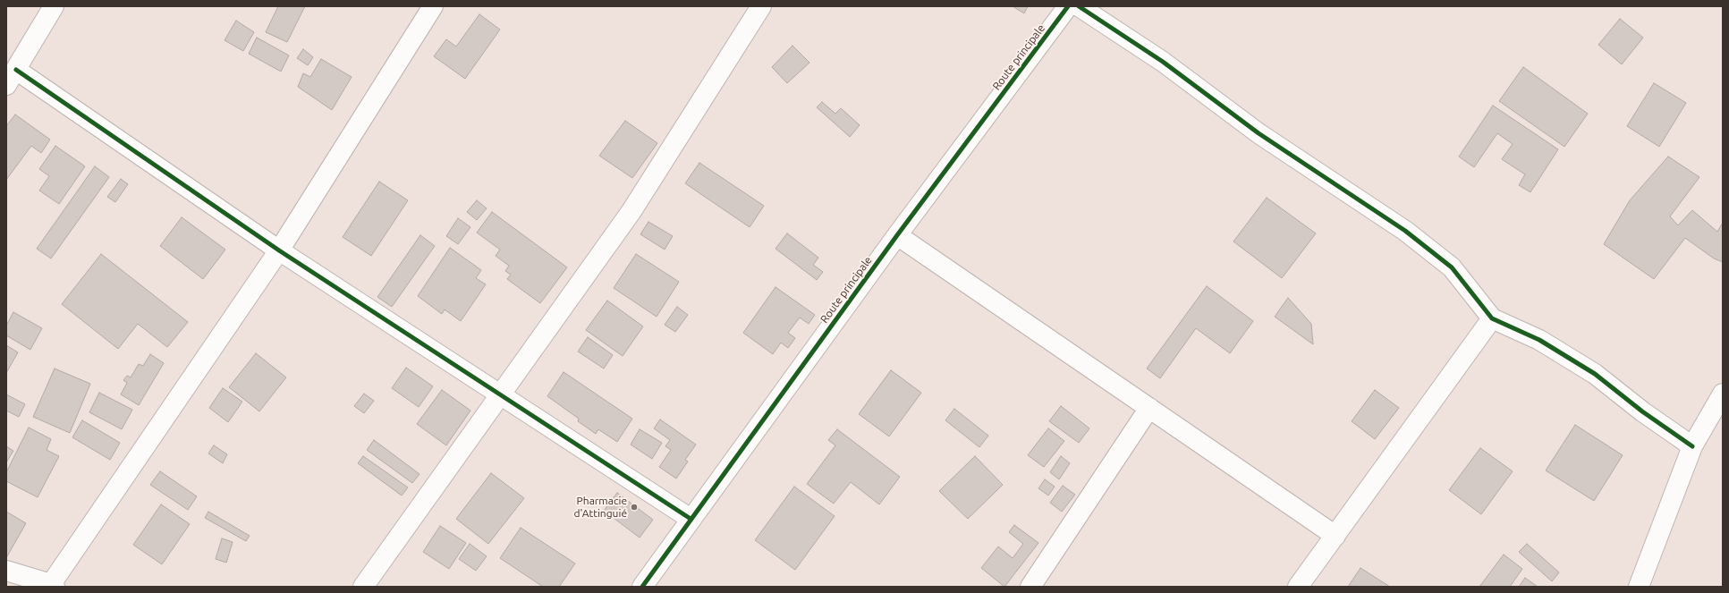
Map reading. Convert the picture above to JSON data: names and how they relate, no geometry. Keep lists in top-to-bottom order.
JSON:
{
  "streets": {
    "street": ["Route principale"]
  },
  "places": ["Pharmacie d'Attinguié"]
}
